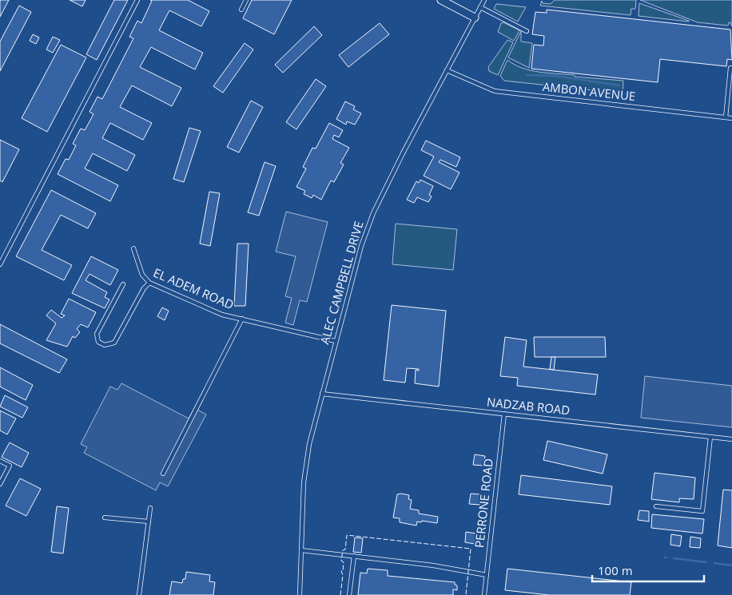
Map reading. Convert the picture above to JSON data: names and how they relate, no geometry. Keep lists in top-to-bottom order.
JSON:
{
  "streets": {
    "lane": [
      "AMBON AVENUE",
      "ALEC CAMPBELL DRIVE",
      "EL ADEM ROAD",
      "NADZAB ROAD",
      "PERRONE ROAD"
    ]
  },
  "crossings": [
    ["AMBON AVENUE", "ALEC CAMPBELL DRIVE"],
    ["ALEC CAMPBELL DRIVE", "EL ADEM ROAD"],
    ["ALEC CAMPBELL DRIVE", "NADZAB ROAD"],
    ["NADZAB ROAD", "PERRONE ROAD"]
  ],
  "scale_bar": "100 m"
}
